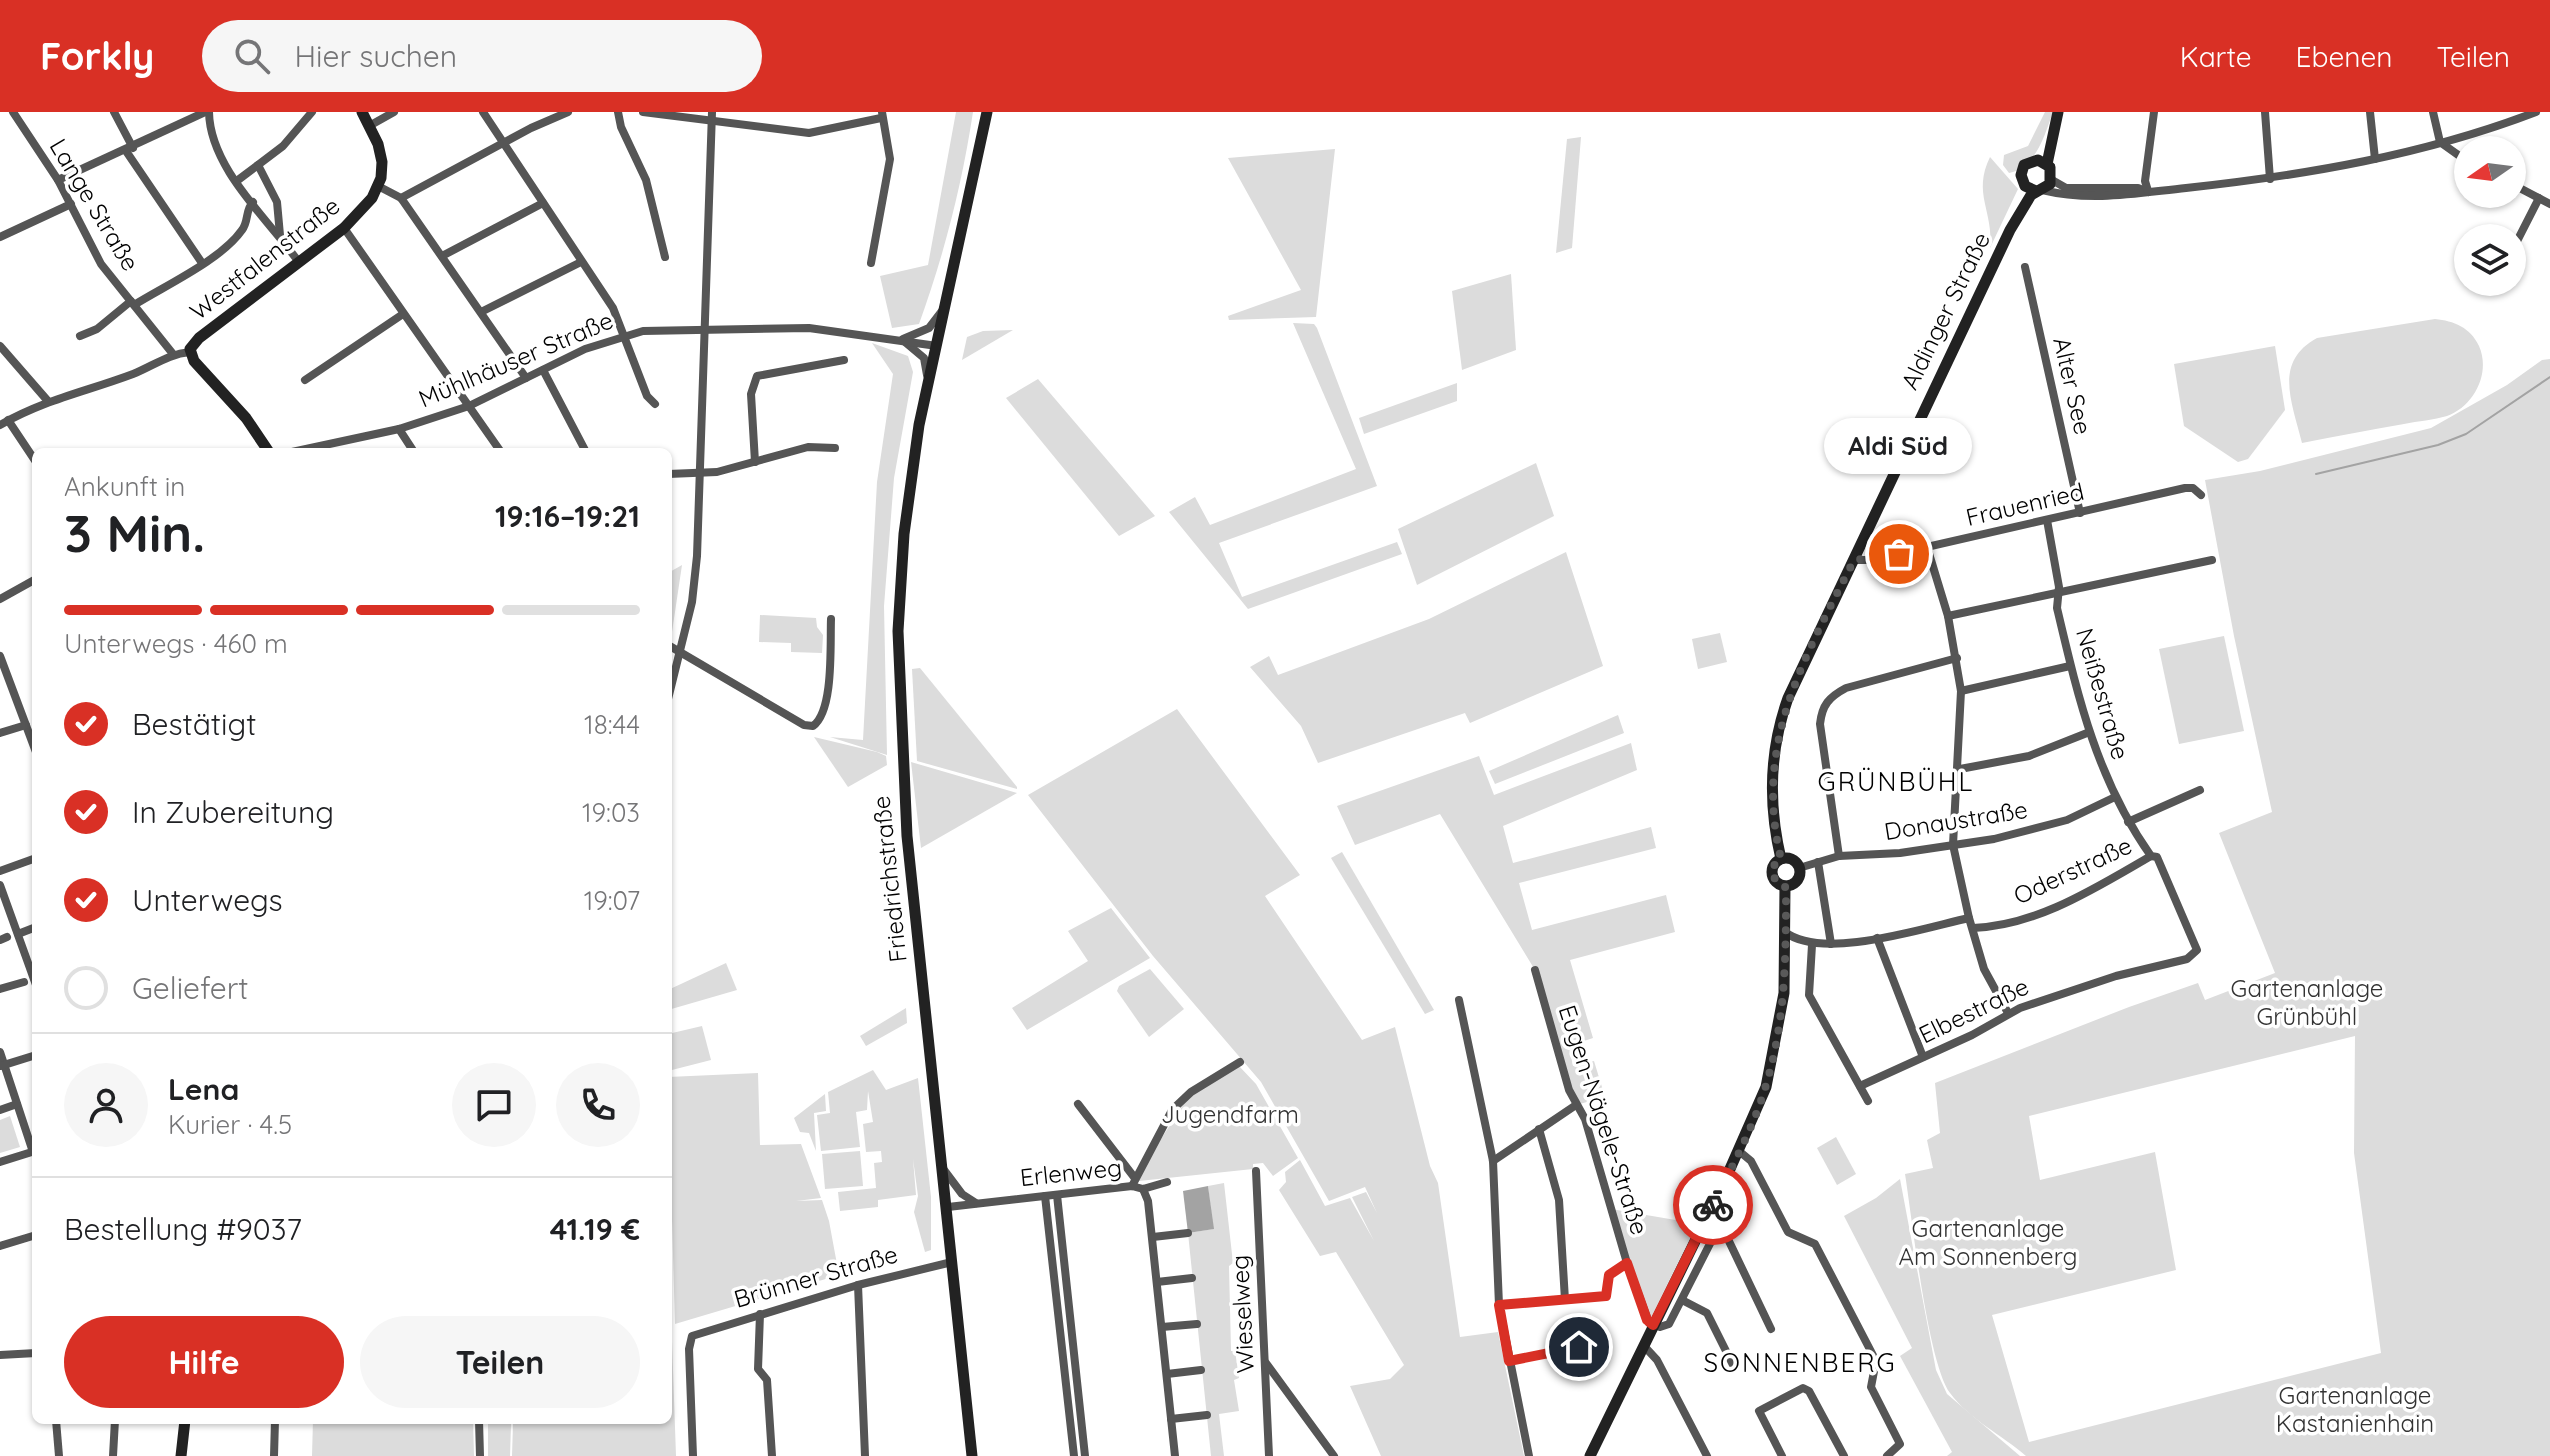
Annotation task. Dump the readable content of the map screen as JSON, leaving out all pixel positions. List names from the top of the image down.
{
  "streets": {
    "main road": ["Westfalenstraße", "Aldinger Straße", "Friedrichstraße"],
    "street": [
      "Lange Straße",
      "Mühlhäuser Straße",
      "Alter See",
      "Frauenried",
      "Neißestraße",
      "Donaustraße",
      "Oderstraße",
      "Elbestraße",
      "Eugen-Nägele-Straße",
      "Erlenweg",
      "Brünner Straße",
      "Wieselweg"
    ]
  },
  "crossings": [
    ["Aldinger Straße", "Frauenried"],
    ["Aldinger Straße", "Donaustraße"],
    ["Mühlhäuser Straße", "Friedrichstraße"],
    ["Alter See", "Frauenried"],
    ["Frauenried", "Neißestraße"],
    ["Neißestraße", "Donaustraße"],
    ["Neißestraße", "Oderstraße"],
    ["Neißestraße", "Elbestraße"],
    ["Friedrichstraße", "Erlenweg"],
    ["Friedrichstraße", "Brünner Straße"]
  ],
  "districts": ["GRÜNBÜHL", "SONNENBERG"],
  "parks": [
    "Gartenanlage Grünbühl",
    "Jugendfarm",
    "Gartenanlage Am Sonnenberg",
    "Gartenanlage Kastanienhain"
  ],
  "places": ["Aldi Süd"],
  "north": "left",
  "page": {
    "header": "Forkly",
    "search": "Hier suchen",
    "nav": ["Karte", "Ebenen", "Teilen"],
    "bubble": "Aldi Süd",
    "heading": ["3 Min.", "Ankunft in", "19:16–19:21"],
    "panel": [
      "Lena",
      "Kurier · 4.5",
      "Bestellung #9037",
      "41.19 €"
    ],
    "bar": "Unterwegs · 460 m",
    "list": [
      ["Bestätigt", "18:44"],
      ["In Zubereitung", "19:03"],
      ["Unterwegs", "19:07"],
      "Geliefert"
    ],
    "buttons": ["Hilfe", "Teilen"]
  }
}
